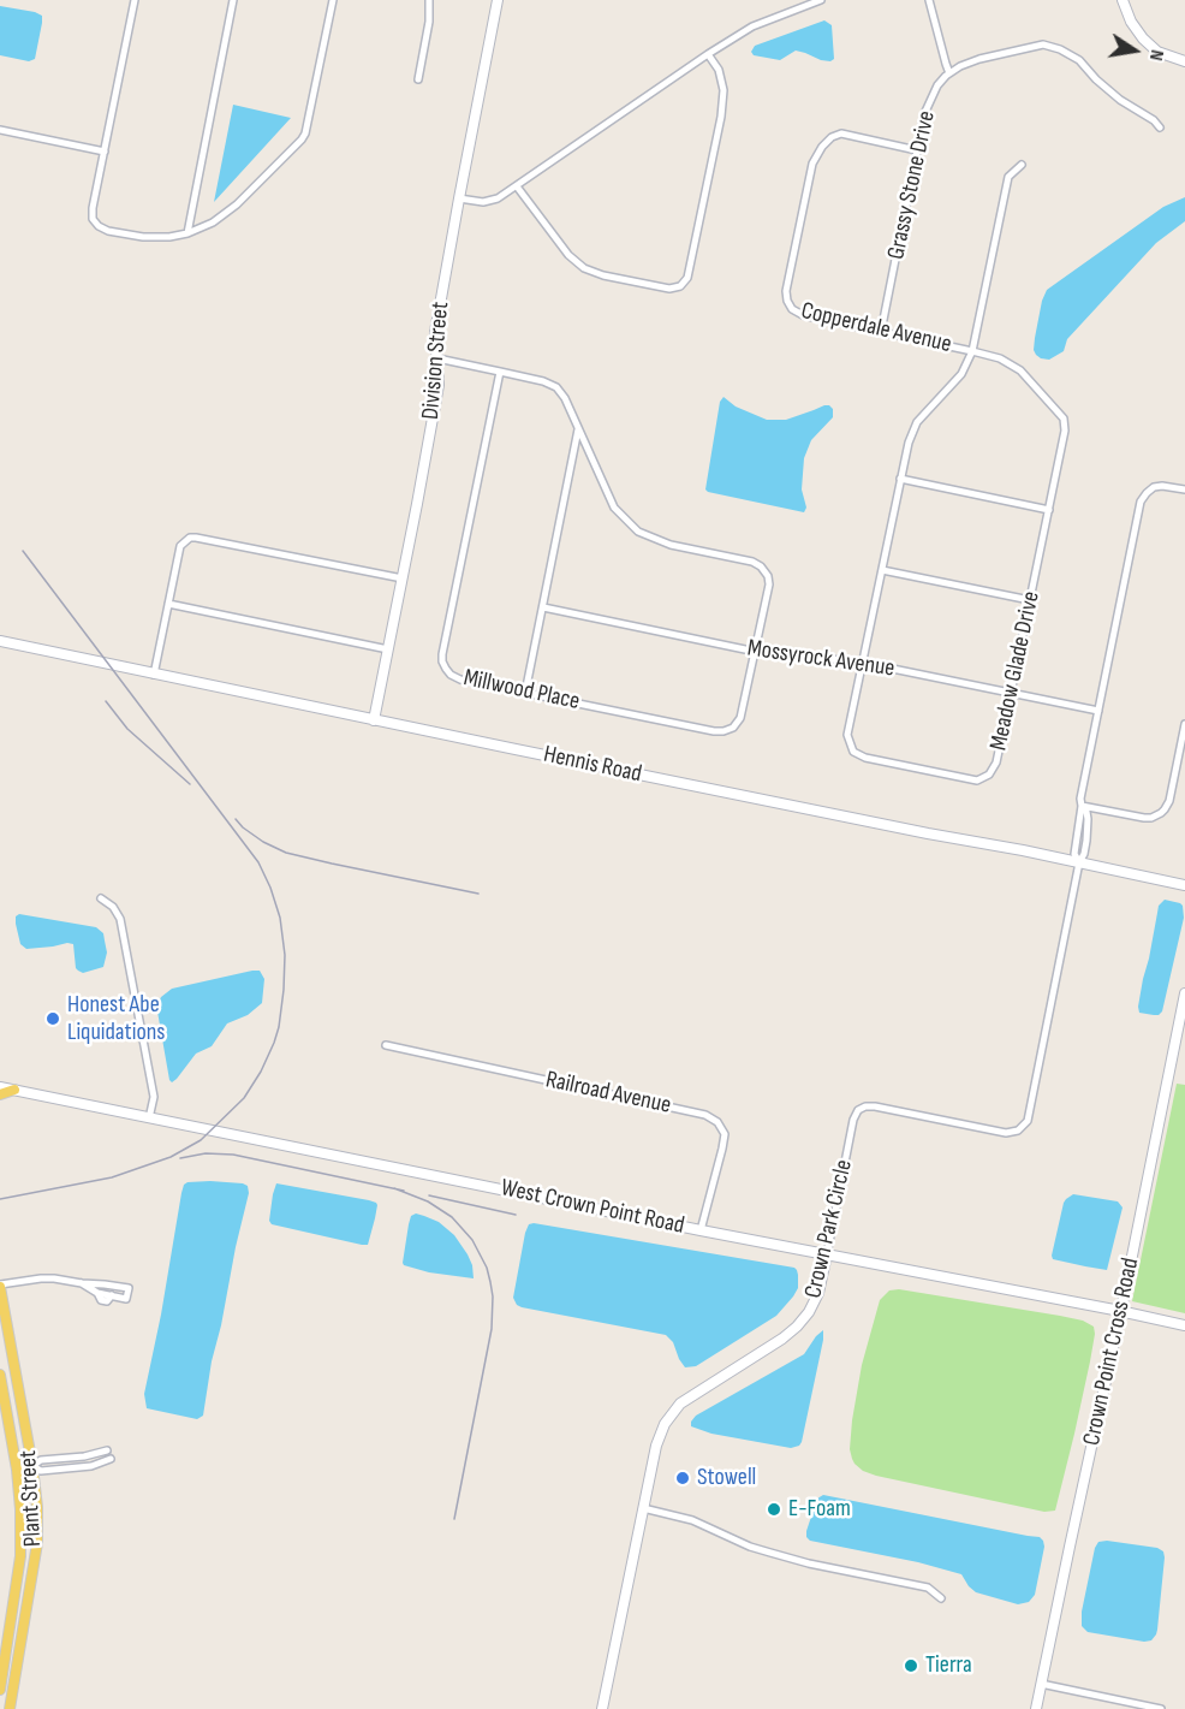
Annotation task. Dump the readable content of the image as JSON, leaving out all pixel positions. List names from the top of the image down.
{
  "streets": {
    "main road": ["Plant Street"],
    "street": [
      "Grassy Stone Drive",
      "Copperdale Avenue",
      "Division Street",
      "Mossyrock Avenue",
      "Meadow Glade Drive",
      "Millwood Place",
      "Hennis Road",
      "Railroad Avenue",
      "West Crown Point Road",
      "Crown Park Circle",
      "Crown Point Cross Road"
    ]
  },
  "crossings": [
    ["Grassy Stone Drive", "Copperdale Avenue"],
    ["Copperdale Avenue", "Meadow Glade Drive"],
    ["Division Street", "Millwood Place"],
    ["Division Street", "Hennis Road"],
    ["Mossyrock Avenue", "Meadow Glade Drive"],
    ["Mossyrock Avenue", "Millwood Place"],
    ["Hennis Road", "Crown Park Circle"],
    ["Railroad Avenue", "West Crown Point Road"],
    ["West Crown Point Road", "Crown Park Circle"],
    ["West Crown Point Road", "Crown Point Cross Road"]
  ],
  "places": [
    "Honest Abe Liquidations",
    "Stowell",
    "E-Foam",
    "Tierra"
  ],
  "north": "right"
}
